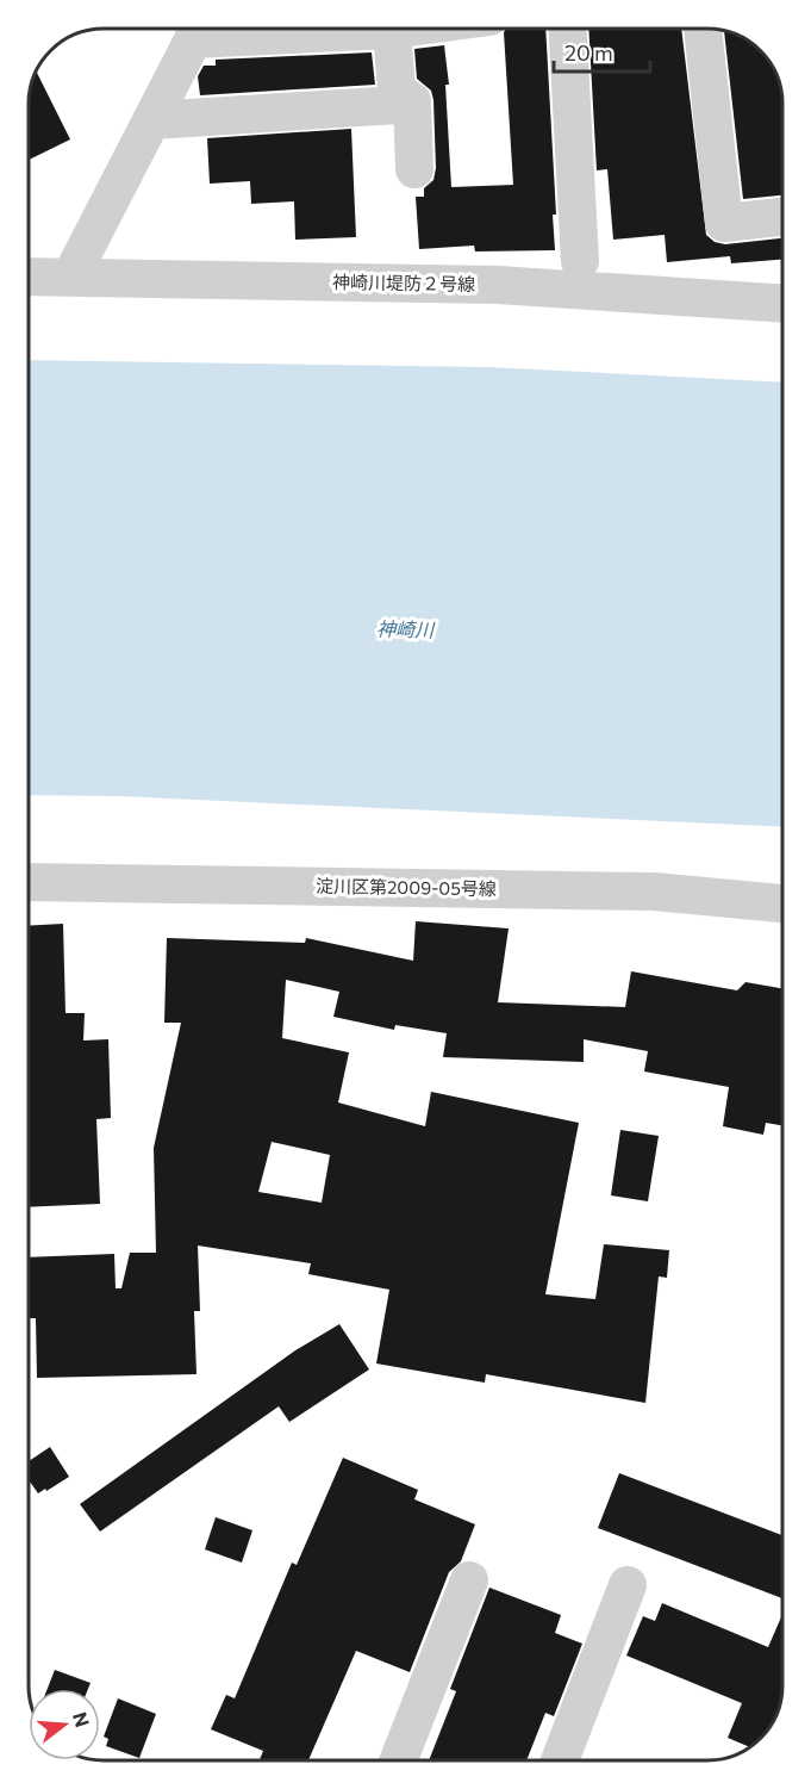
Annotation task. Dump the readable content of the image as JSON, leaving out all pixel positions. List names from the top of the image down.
{
  "streets": {
    "street": ["神崎川堤防２号線", "淀川区第2009-05号線"]
  },
  "water": ["神崎川"],
  "scale_bar": "20 m",
  "north": "right"
}
